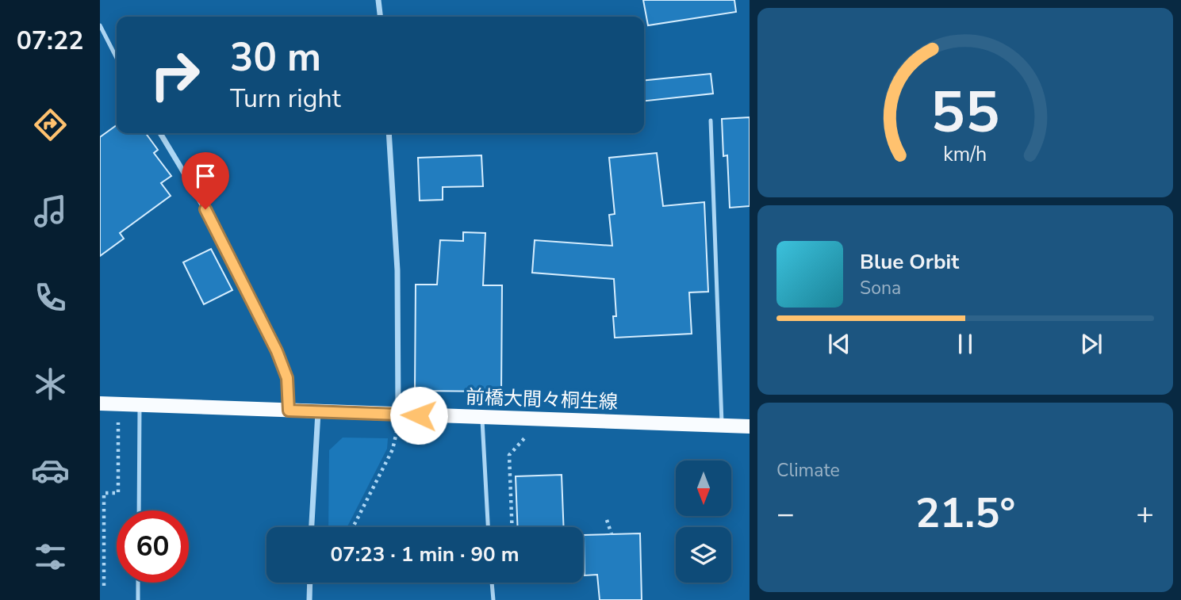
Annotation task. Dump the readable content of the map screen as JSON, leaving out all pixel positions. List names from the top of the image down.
{
  "streets": {
    "main road": ["前橋大間々桐生線"]
  },
  "north": "bottom",
  "page": {
    "tabs": "07:22",
    "turn": ["30 m", "Turn right"],
    "song": ["Blue Orbit", "Sona"],
    "tile": "Climate",
    "heat": ["−", "21.5°", "+"],
    "limit": "60",
    "trip": "07:23 · 1 min · 90 m",
    "gauge": ["55", "km/h"]
  }
}
